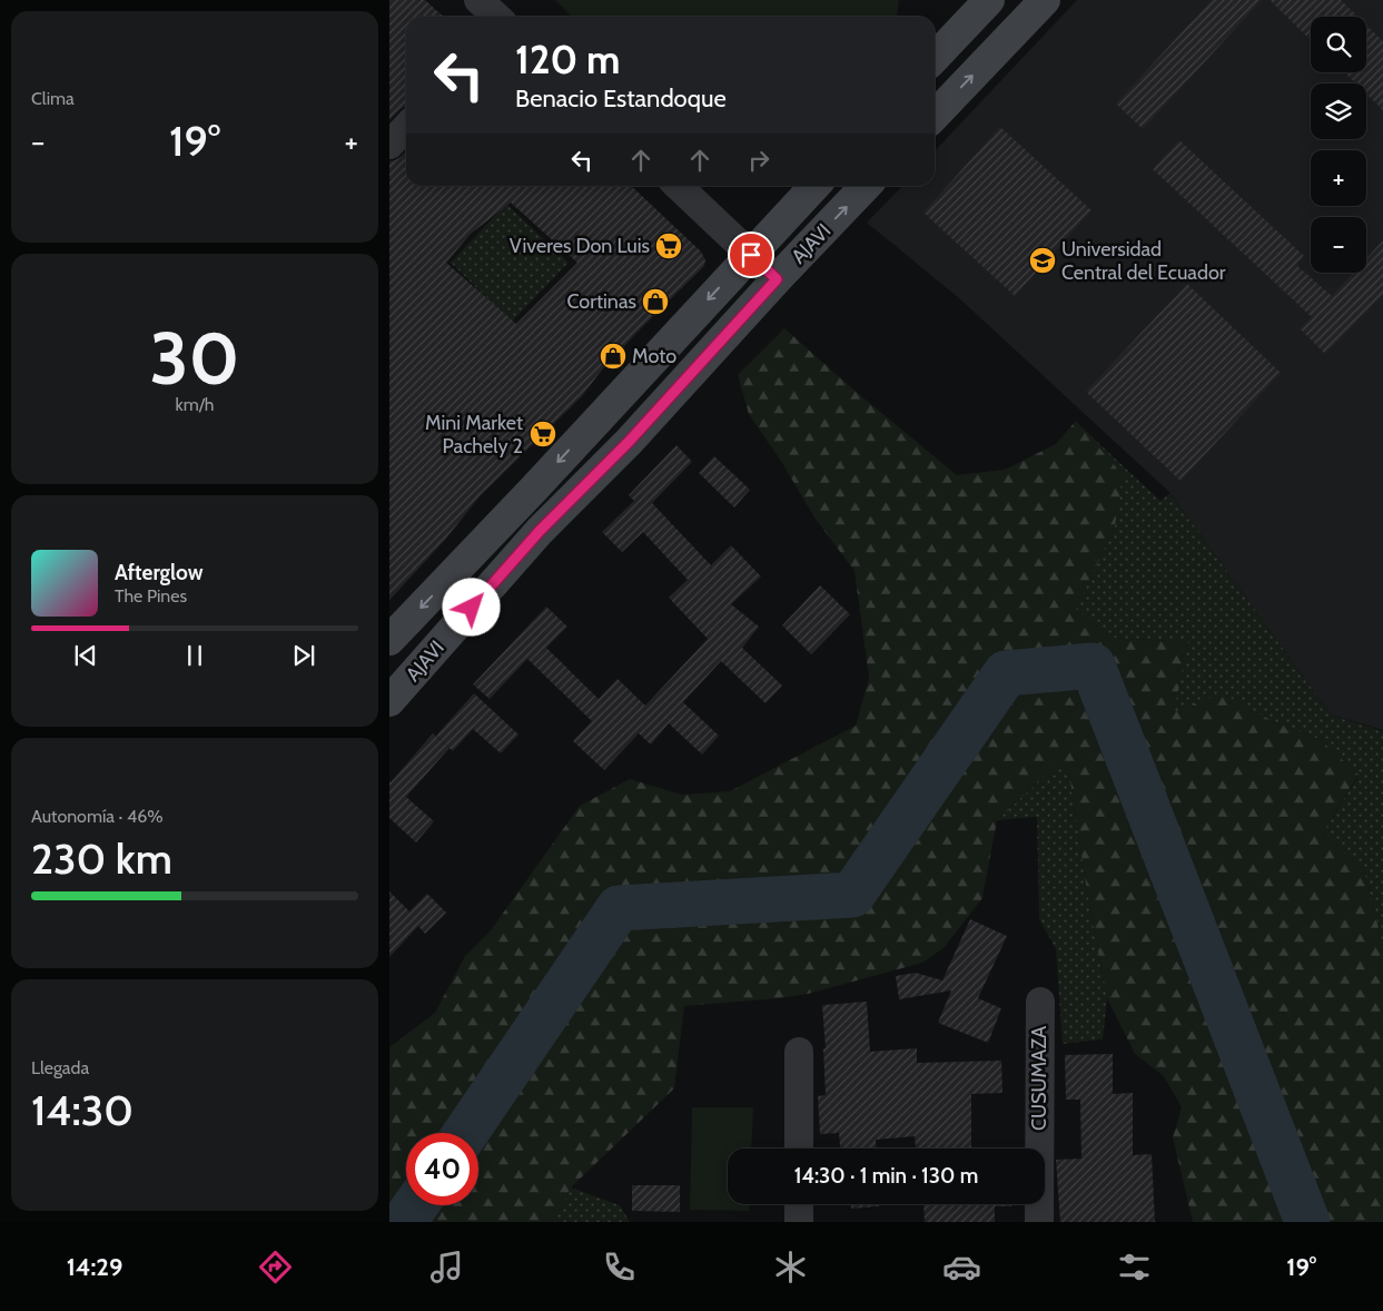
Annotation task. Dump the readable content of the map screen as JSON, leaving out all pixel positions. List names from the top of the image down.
{
  "streets": {
    "street": ["AJAVI", "CUSUMAZA"]
  },
  "places": {
    "supermarket": ["Viveres Don Luis", "Mini Market Pachely 2"],
    "school or university": ["Universidad Central del Ecuador"],
    "shop": ["Cortinas", "Moto"]
  },
  "page": {
    "tile": [
      "Clima",
      ["30", "km/h"],
      ["Autonomía · 46%", "230 km"],
      ["Llegada", "14:30"]
    ],
    "map_buttons": ["+", "−"],
    "turn": ["120 m", "Benacio Estandoque"],
    "heat": ["−", "19°", "+"],
    "song": ["Afterglow", "The Pines"],
    "limit": "40",
    "trip": "14:30 · 1 min · 130 m",
    "tabs": ["14:29", "19°"]
  }
}
